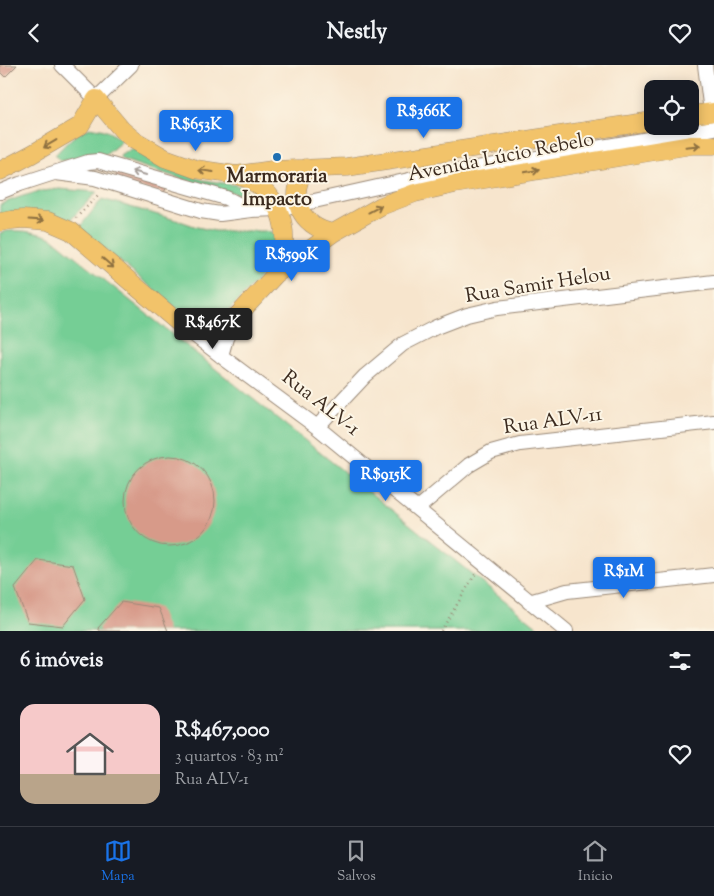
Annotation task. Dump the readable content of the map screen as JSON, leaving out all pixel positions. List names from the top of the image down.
{
  "streets": {
    "main road": ["Avenida Lúcio Rebelo", "Rua ALV-1"],
    "street": ["Rua Samir Helou", "Rua ALV-11"]
  },
  "crossings": [
    ["Rua Samir Helou", "Rua ALV-1"],
    ["Rua ALV-1", "Rua ALV-11"]
  ],
  "places": ["Marmoraria Impacto"],
  "page": {
    "header": "Nestly",
    "price": [
      "R$366K",
      "R$653K",
      "R$599K",
      "R$467K",
      "R$915K",
      "R$1M"
    ],
    "heading": "6 imóveis",
    "list": [
      {
        "name": "R$467,000",
        "note": "3 quartos · 83 m² · Rua ALV-1"
      }
    ],
    "tabs": ["Mapa", "Salvos", "Início"]
  }
}
